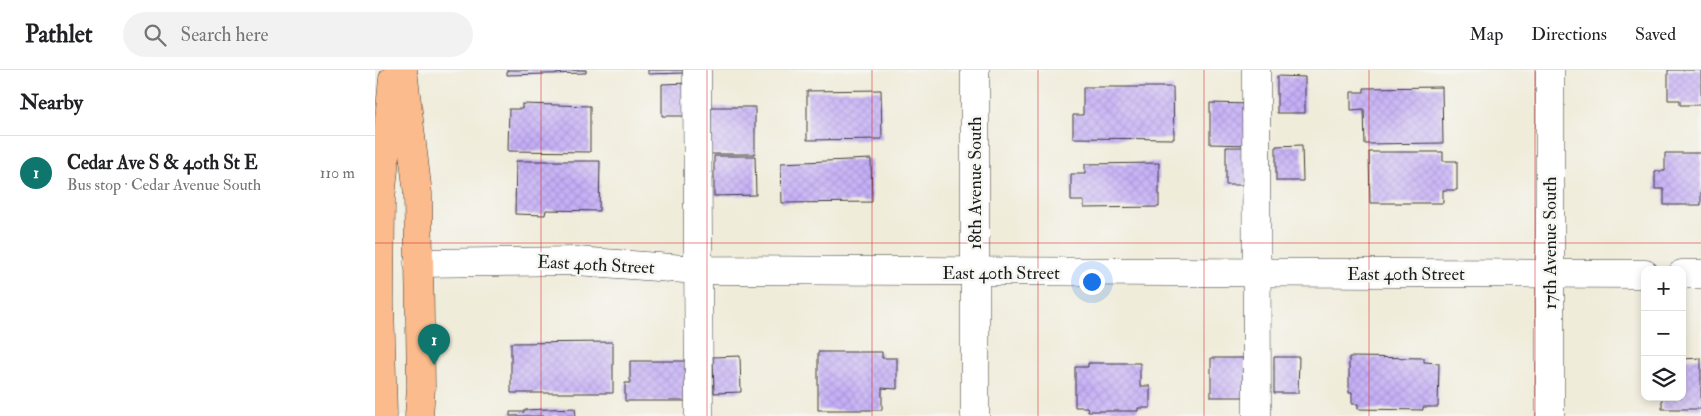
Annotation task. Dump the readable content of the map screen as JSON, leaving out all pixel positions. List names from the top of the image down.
{
  "streets": {
    "street": ["18th Avenue South", "17th Avenue South", "East 40th Street"]
  },
  "crossings": [
    ["18th Avenue South", "East 40th Street"],
    ["17th Avenue South", "East 40th Street"]
  ],
  "page": {
    "header": "Pathlet",
    "search": "Search here",
    "nav": ["Map", "Directions", "Saved"],
    "heading": "Nearby",
    "list": [
      {
        "mark": "1",
        "name": "Cedar Ave S & 40th St E",
        "note": "Bus stop · Cedar Avenue South",
        "value": "110 m"
      }
    ],
    "map_buttons": ["+", "−"],
    "pins": "1"
  }
}
